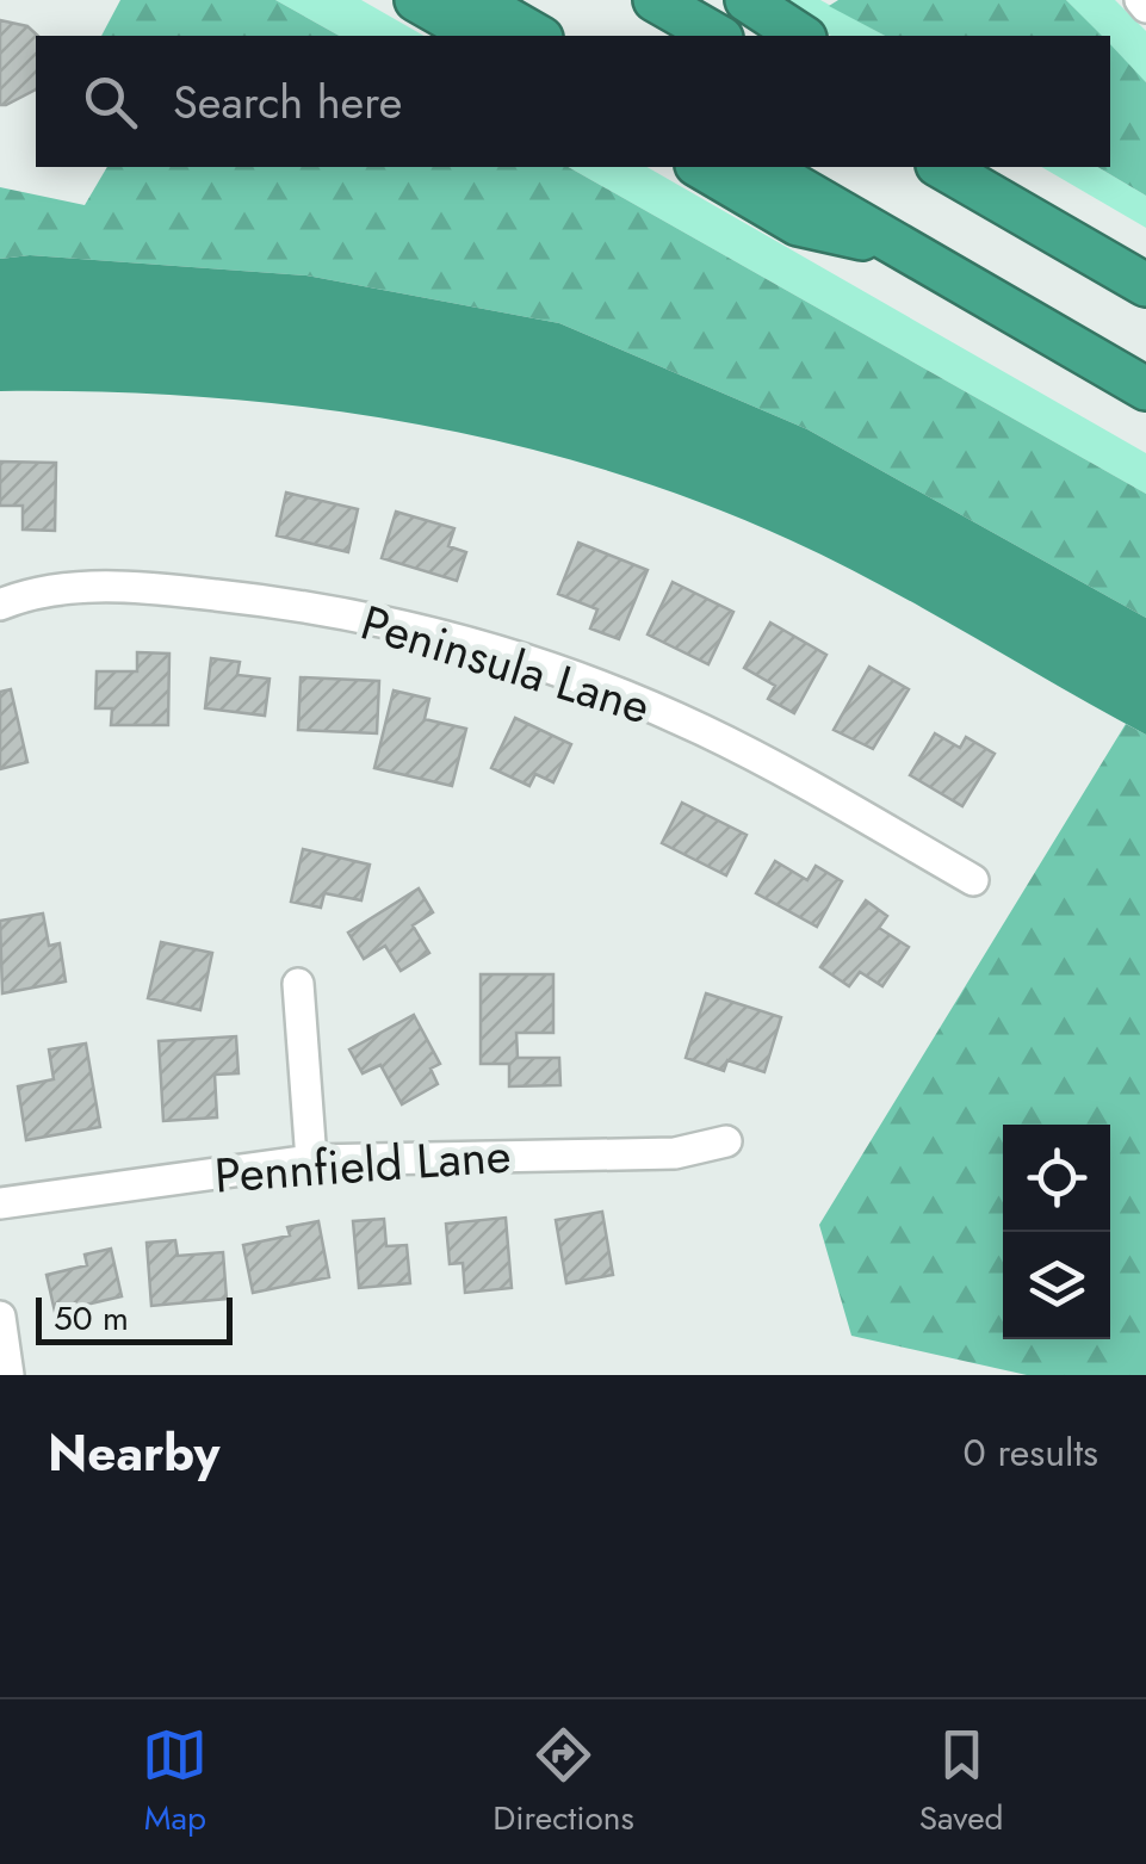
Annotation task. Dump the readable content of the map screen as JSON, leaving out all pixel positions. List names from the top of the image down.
{
  "streets": {
    "street": ["Peninsula Lane", "Pennfield Lane"]
  },
  "scale_bar": "50 m",
  "page": {
    "search": "Search here",
    "scale": "50 m",
    "heading": ["Nearby", "0 results"],
    "nav": ["Map", "Directions", "Saved"]
  }
}
